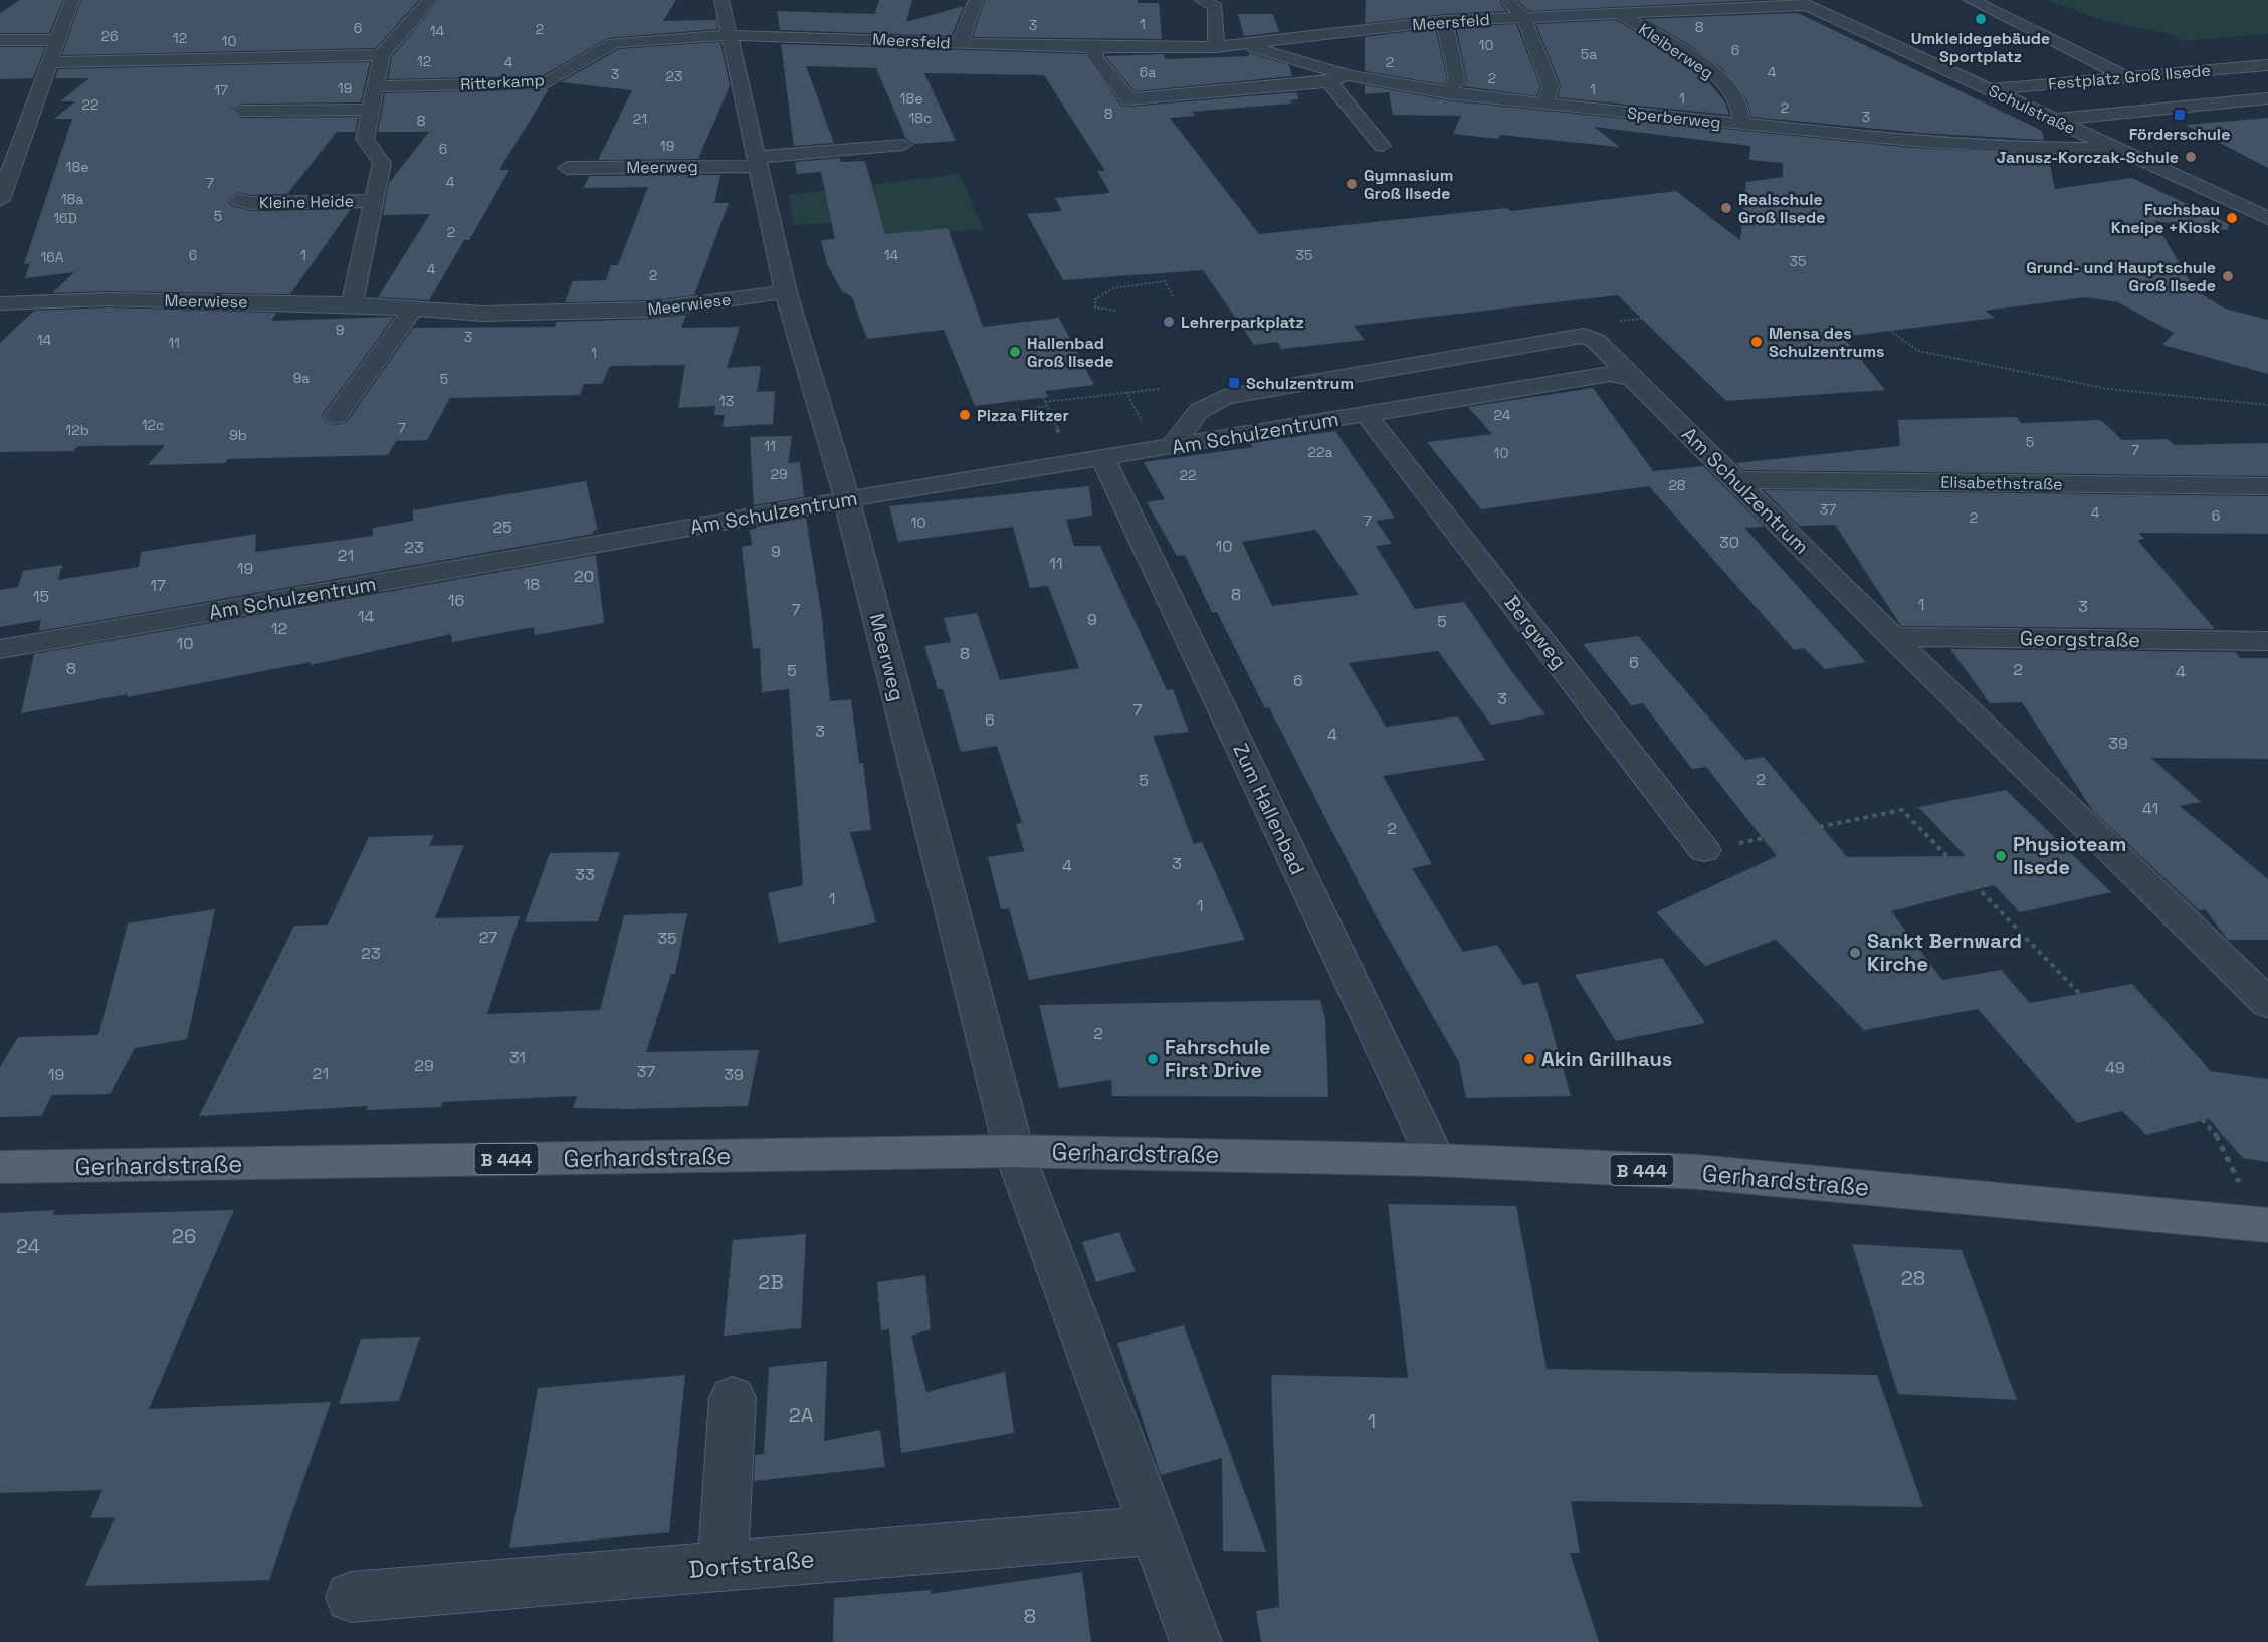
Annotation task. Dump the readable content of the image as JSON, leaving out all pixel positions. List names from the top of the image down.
{
  "streets": {
    "main road": ["Gerhardstraße", "B 444"],
    "street": [
      "Meersfeld",
      "Kleiberweg",
      "Festplatz Groß Ilsede",
      "Ritterkamp",
      "Schulstraße",
      "Sperberweg",
      "Meerweg",
      "Kleine Heide",
      "Meerwiese",
      "Am Schulzentrum",
      "Elisabethstraße",
      "Bergweg",
      "Georgstraße",
      "Zum Hallenbad",
      "Dorfstraße"
    ]
  },
  "crossings": [
    ["Meersfeld", "Kleiberweg"],
    ["Meersfeld", "Ritterkamp"],
    ["Meersfeld", "Schulstraße"],
    ["Meersfeld", "Sperberweg"],
    ["Meersfeld", "Meerweg"],
    ["Kleiberweg", "Sperberweg"],
    ["Festplatz Groß Ilsede", "Schulstraße"],
    ["Ritterkamp", "Meerweg"],
    ["Ritterkamp", "Kleine Heide"],
    ["Schulstraße", "Sperberweg"],
    ["Meerweg", "Meerwiese"],
    ["Meerweg", "Am Schulzentrum"],
    ["Meerweg", "Gerhardstraße"],
    ["Kleine Heide", "Meerwiese"],
    ["Am Schulzentrum", "Elisabethstraße"],
    ["Am Schulzentrum", "Bergweg"],
    ["Am Schulzentrum", "Georgstraße"],
    ["Am Schulzentrum", "Zum Hallenbad"],
    ["Zum Hallenbad", "Gerhardstraße"]
  ],
  "places": {
    "other": [
      "Umkleidegebäude Sportplatz",
      "Janusz-Korczak-Schule",
      "Gymnasium Groß Ilsede",
      "Realschule Groß Ilsede",
      "Fuchsbau Kneipe +Kiosk",
      "Grund- und Hauptschule Groß Ilsede",
      "Lehrerparkplatz",
      "Mensa des Schulzentrums",
      "Hallenbad Groß Ilsede",
      "Pizza Flitzer",
      "Physioteam Ilsede",
      "Sankt Bernward Kirche",
      "Fahrschule First Drive",
      "Akin Grillhaus"
    ],
    "transit": ["Förderschule", "Schulzentrum"]
  },
  "house_numbers": [
    "1",
    "3",
    "8",
    "6",
    "2",
    "14",
    "26",
    "12",
    "10",
    "10",
    "6",
    "5a",
    "12",
    "4",
    "2",
    "6a",
    "4",
    "3",
    "23",
    "2",
    "19",
    "1",
    "17",
    "18e",
    "1",
    "22",
    "2",
    "8",
    "3",
    "18c",
    "21",
    "8",
    "19",
    "6",
    "18e",
    "4",
    "7",
    "18a",
    "5",
    "16D",
    "2",
    "6",
    "1",
    "14",
    "35",
    "16A",
    "35",
    "4",
    "2",
    "9",
    "3",
    "14",
    "11",
    "1",
    "9a",
    "5",
    "13",
    "24",
    "12c",
    "7",
    "12b",
    "9b",
    "5",
    "11",
    "7",
    "22a",
    "10",
    "29",
    "22",
    "28",
    "37",
    "4",
    "6",
    "2",
    "7",
    "10",
    "25",
    "30",
    "10",
    "23",
    "9",
    "21",
    "11",
    "19",
    "20",
    "18",
    "17",
    "8",
    "15",
    "16",
    "1",
    "3",
    "7",
    "14",
    "9",
    "5",
    "12",
    "10",
    "8",
    "6",
    "8",
    "2",
    "5",
    "4",
    "6",
    "3",
    "7",
    "6",
    "3",
    "4",
    "39",
    "2",
    "5",
    "41",
    "2",
    "3",
    "4",
    "33",
    "1",
    "1",
    "27",
    "35",
    "23",
    "2",
    "31",
    "29",
    "49",
    "37",
    "21",
    "19",
    "39",
    "26",
    "24",
    "28",
    "2B",
    "2A",
    "1",
    "8"
  ]
}
